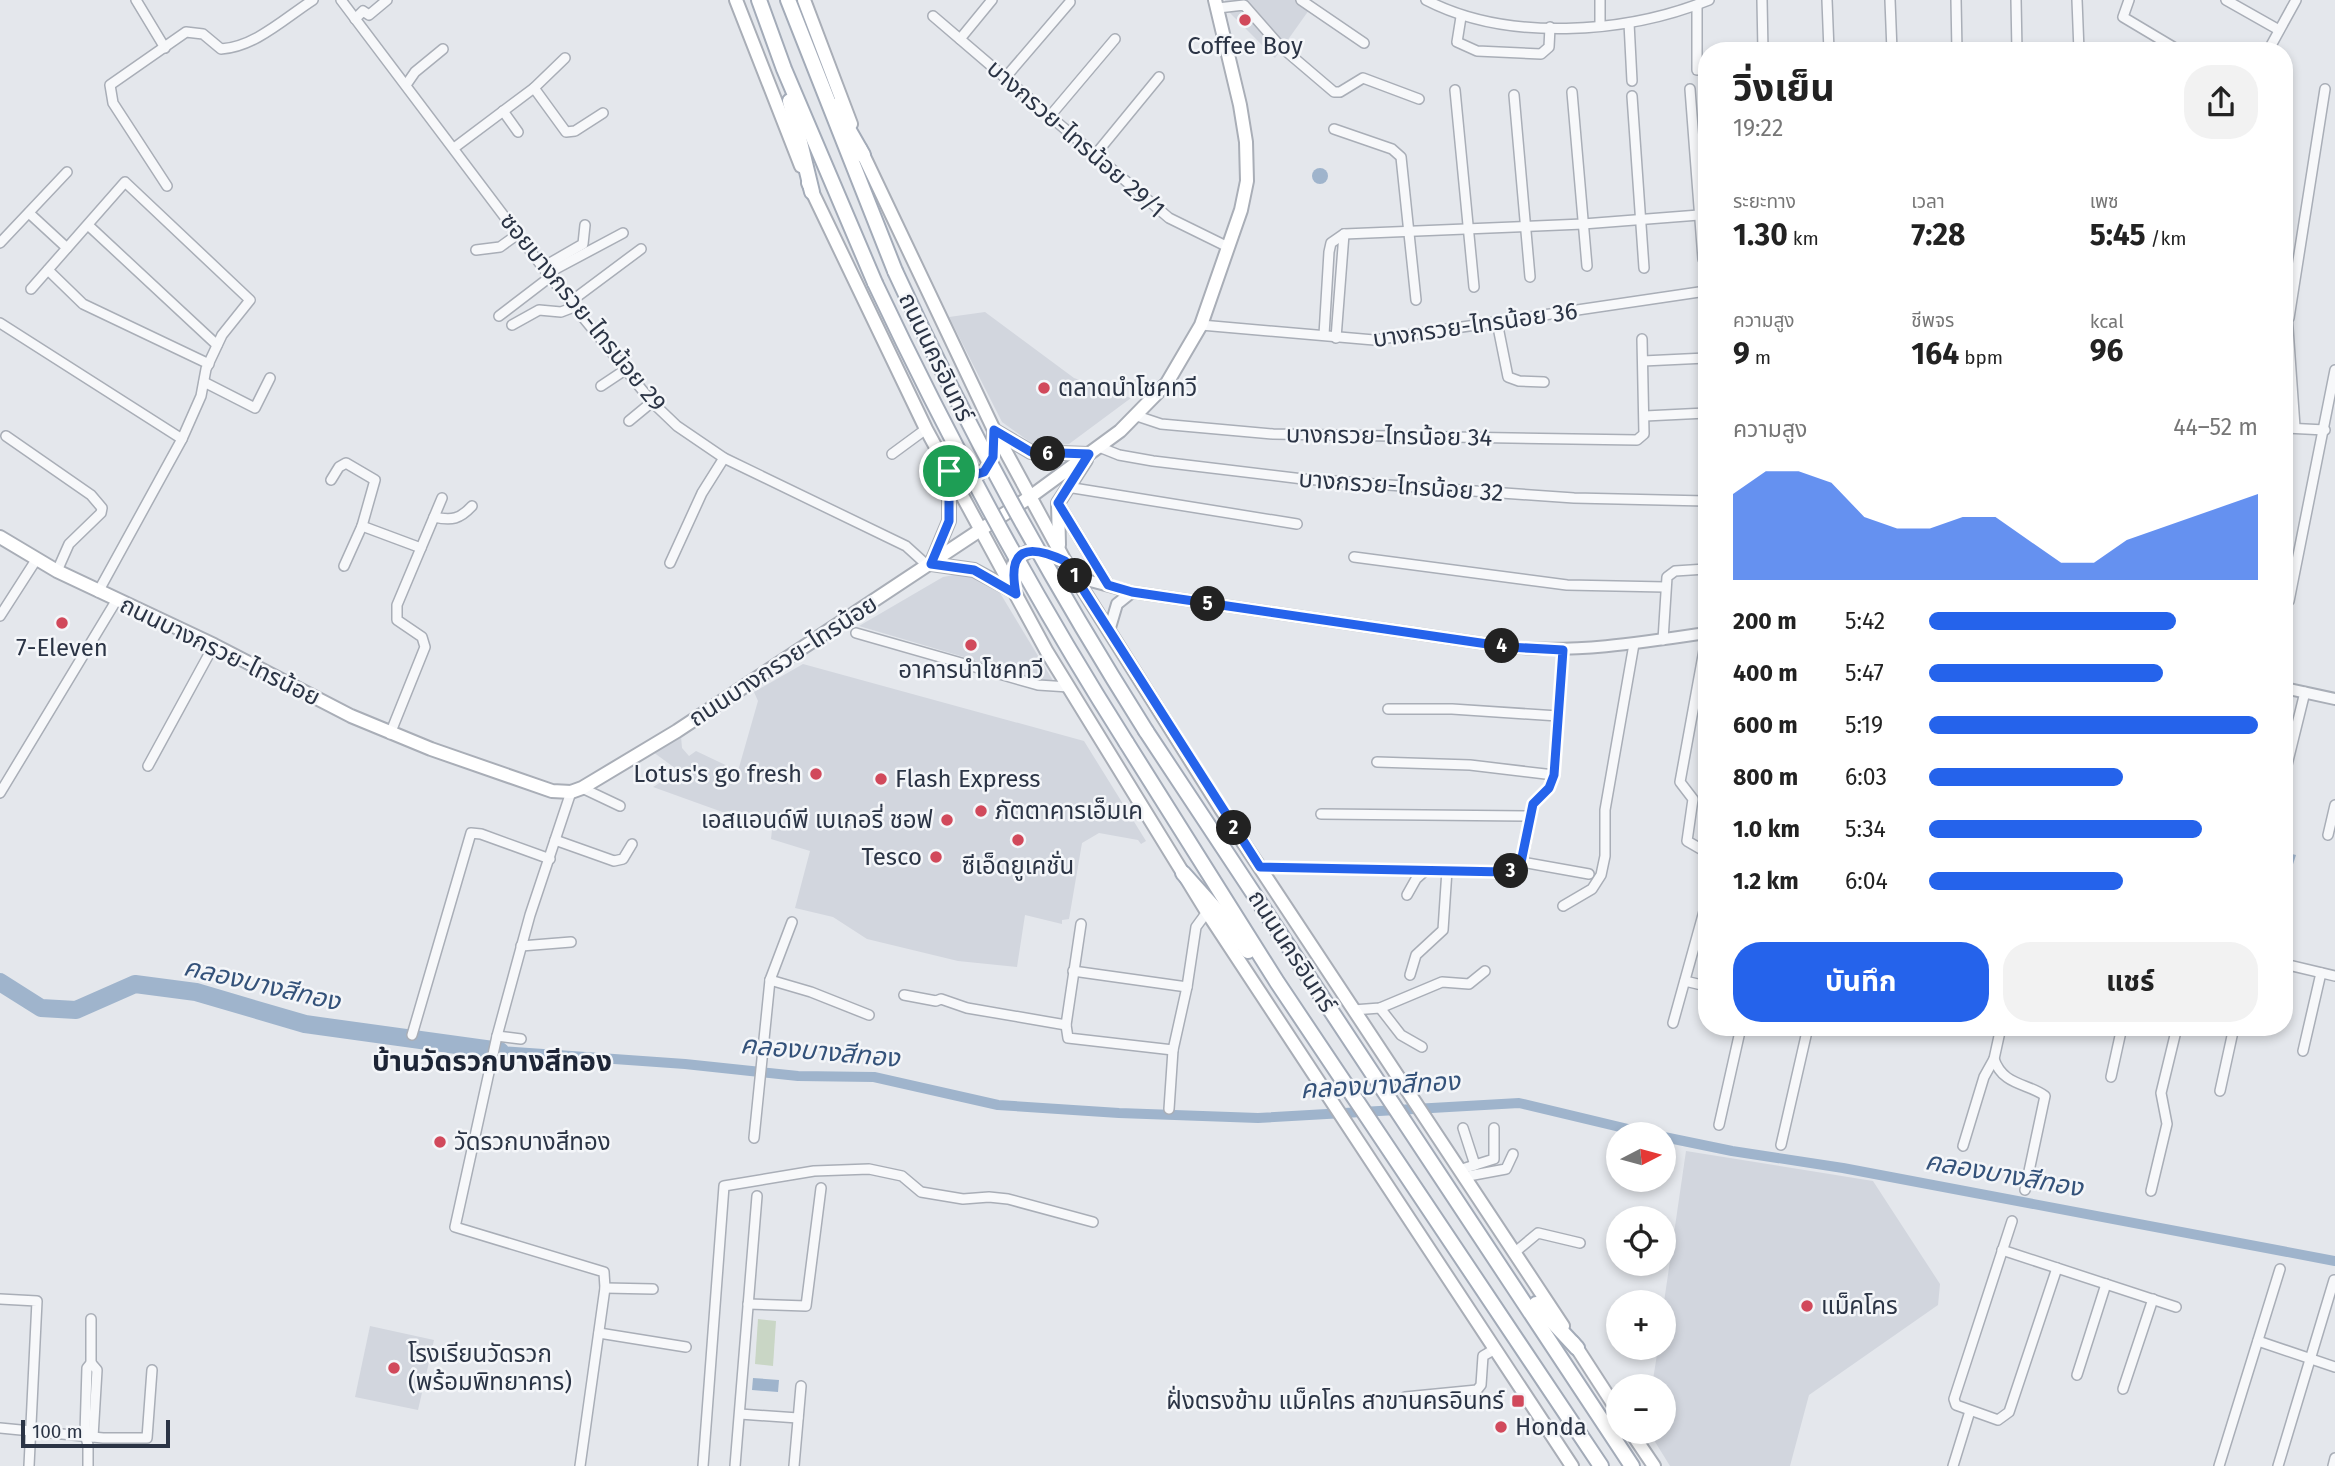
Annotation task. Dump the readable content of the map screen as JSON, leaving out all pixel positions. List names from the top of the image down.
{
  "streets": {
    "main road": ["ถนนนครอินทร์", "ถนนบางกรวย-ไทรน้อย"],
    "street": [
      "บางกรวย-ไทรน้อย 29/1",
      "ซอยบางกรวย-ไทรน้อย 29",
      "บางกรวย-ไทรน้อย 36",
      "บางกรวย-ไทรน้อย 34",
      "บางกรวย-ไทรน้อย 32"
    ]
  },
  "crossings": [
    ["บางกรวย-ไทรน้อย 29/1", "ถนนบางกรวย-ไทรน้อย"],
    ["ซอยบางกรวย-ไทรน้อย 29", "ถนนบางกรวย-ไทรน้อย"],
    ["บางกรวย-ไทรน้อย 36", "ถนนบางกรวย-ไทรน้อย"],
    ["ถนนนครอินทร์", "ถนนบางกรวย-ไทรน้อย"],
    ["บางกรวย-ไทรน้อย 34", "ถนนบางกรวย-ไทรน้อย"],
    ["บางกรวย-ไทรน้อย 32", "ถนนบางกรวย-ไทรน้อย"]
  ],
  "districts": ["บ้านวัดรวกบางสีทอง"],
  "water": ["คลองบางสีทอง"],
  "places": {
    "other": [
      "Coffee Boy",
      "ตลาดนำโชคทวี",
      "7-Eleven",
      "อาคารนำโชคทวี",
      "Lotus's go fresh",
      "Flash Express",
      "ภัตตาคารเอ็มเค",
      "เอสแอนด์พี เบเกอรี่ ชอฟ",
      "ซีเอ็ดยูเคชั่น",
      "Tesco",
      "วัดรวกบางสีทอง",
      "แม็คโคร",
      "โรงเรียนวัดรวก (พร้อมพิทยาคาร)",
      "Honda"
    ],
    "transit": ["ฝั่งตรงข้าม แม็คโคร สาขานครอินทร์"]
  },
  "scale_bar": "100 m",
  "north": "right",
  "page": {
    "heading": ["วิ่งเย็น", "19:22"],
    "stats": [
      ["ระยะทาง", "1.30 km"],
      ["เวลา", "7:28"],
      ["เพซ", "5:45 /km"],
      ["ความสูง", "9 m"],
      ["ชีพจร", "164 bpm"],
      ["kcal", "96"]
    ],
    "chart": ["ความสูง", "44–52 m"],
    "pins": [
      "6",
      "1",
      "5",
      "4",
      "2",
      "3"
    ],
    "list": [
      {
        "name": "200 m",
        "note": "5:42"
      },
      {
        "name": "400 m",
        "note": "5:47"
      },
      {
        "name": "600 m",
        "note": "5:19"
      },
      {
        "name": "800 m",
        "note": "6:03"
      },
      {
        "name": "1.0 km",
        "note": "5:34"
      },
      {
        "name": "1.2 km",
        "note": "6:04"
      }
    ],
    "buttons": ["บันทึก", "แชร์"],
    "map_buttons": ["+", "−"],
    "scale": "100 m"
  }
}
